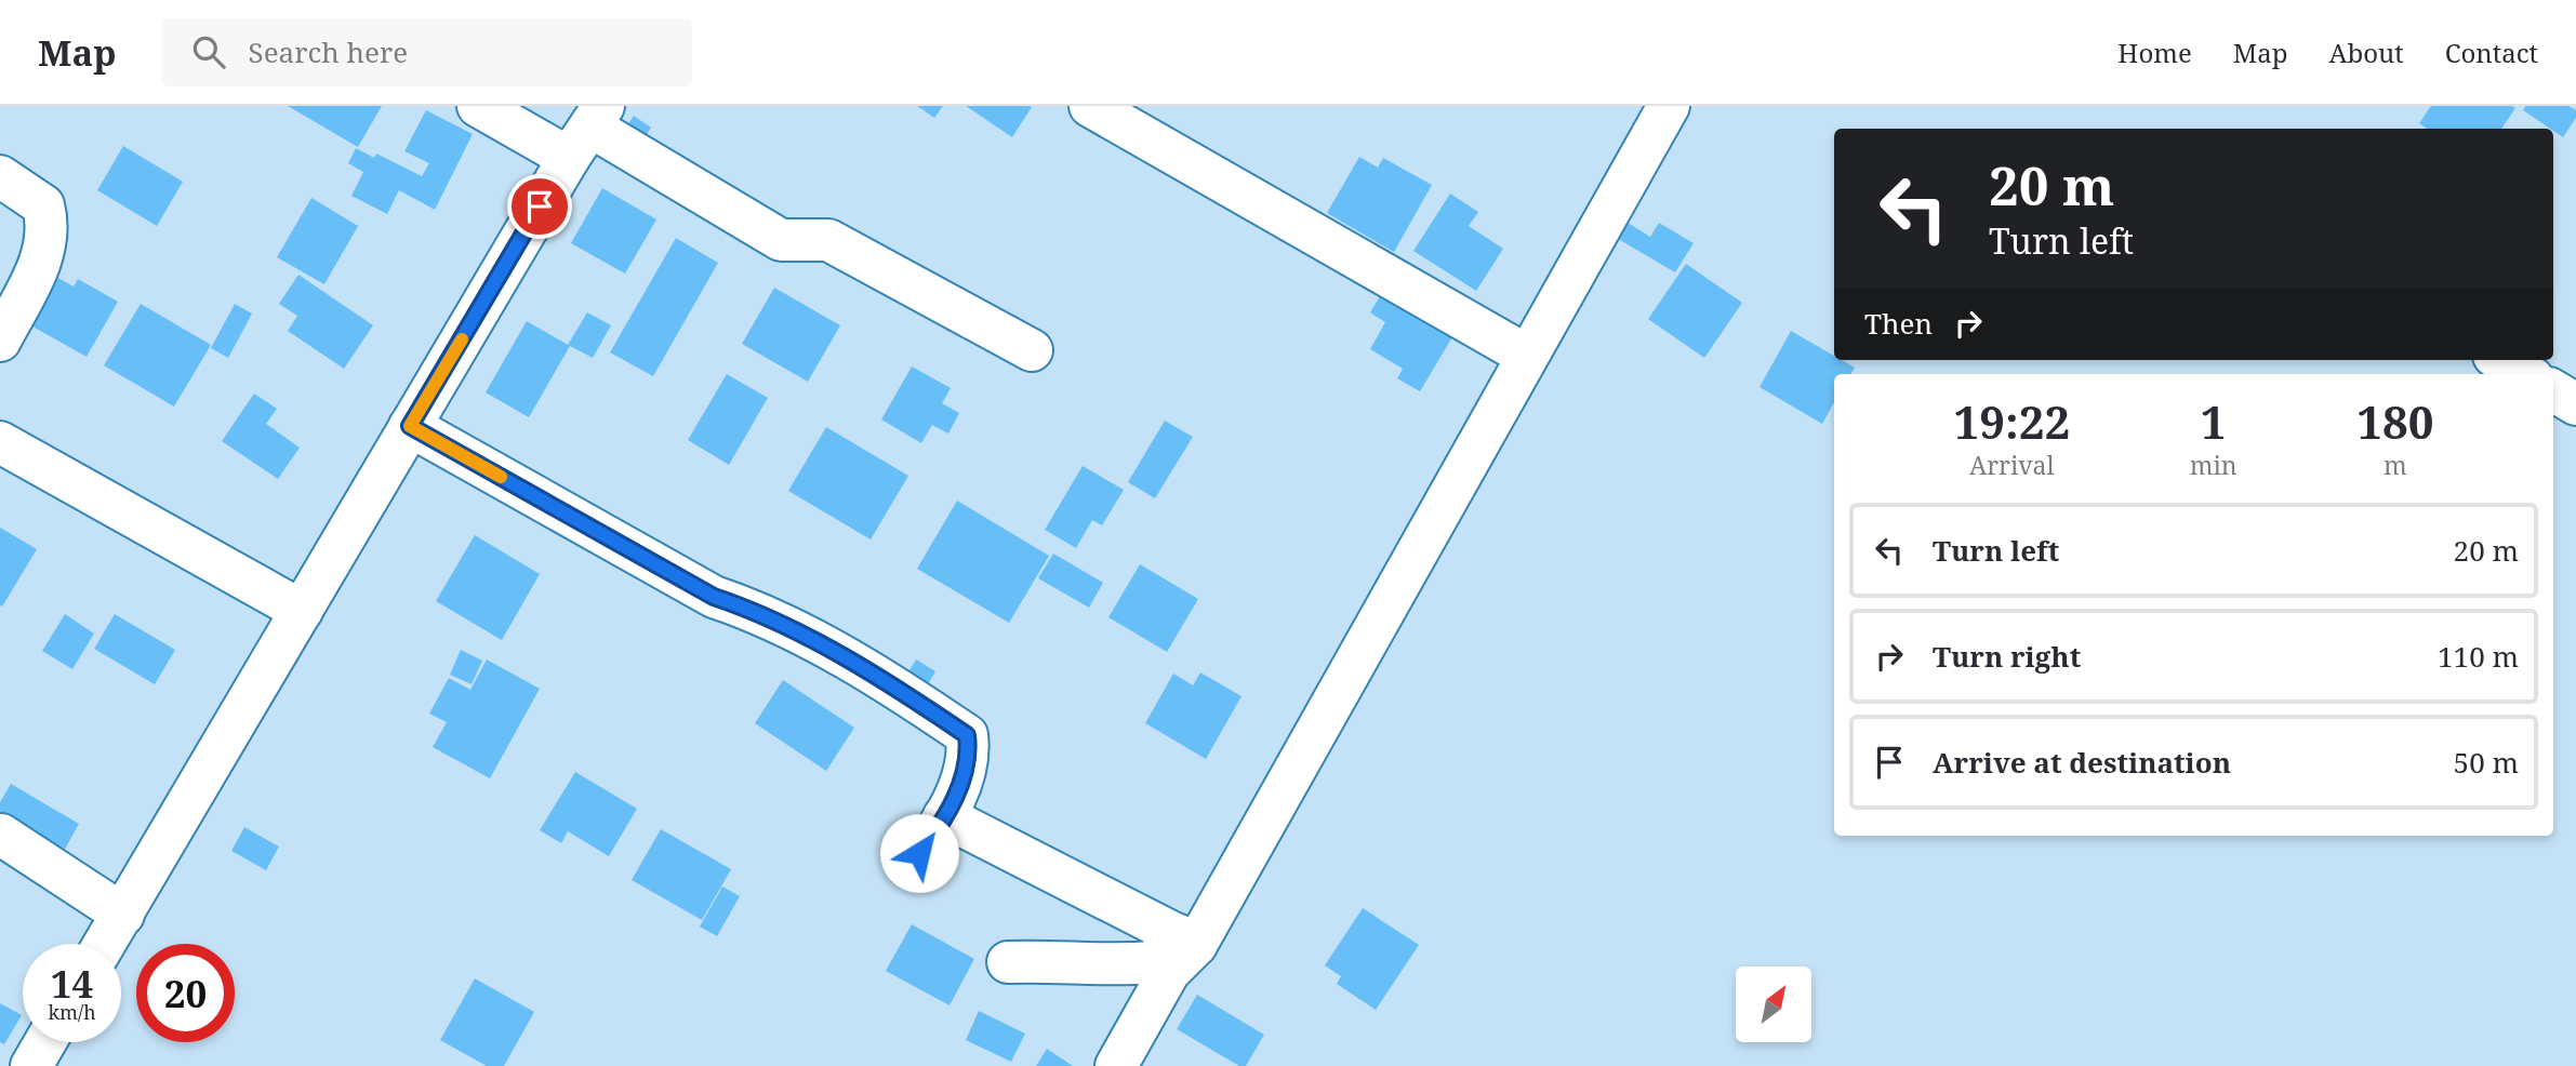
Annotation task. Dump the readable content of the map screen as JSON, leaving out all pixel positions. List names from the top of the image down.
{
  "north": "top right",
  "page": {
    "header": "Map",
    "search": "Search here",
    "nav": [
      "Home",
      "Map",
      "About",
      "Contact"
    ],
    "turn": ["20 m", "Turn left"],
    "then": "Then",
    "eta": [
      "19:22",
      "Arrival",
      "1",
      "min",
      "180",
      "m"
    ],
    "list": [
      {
        "name": "Turn left",
        "value": "20 m"
      },
      {
        "name": "Turn right",
        "value": "110 m"
      },
      {
        "name": "Arrive at destination",
        "value": "50 m"
      }
    ],
    "speed": "14 km/h",
    "limit": "20"
  }
}
